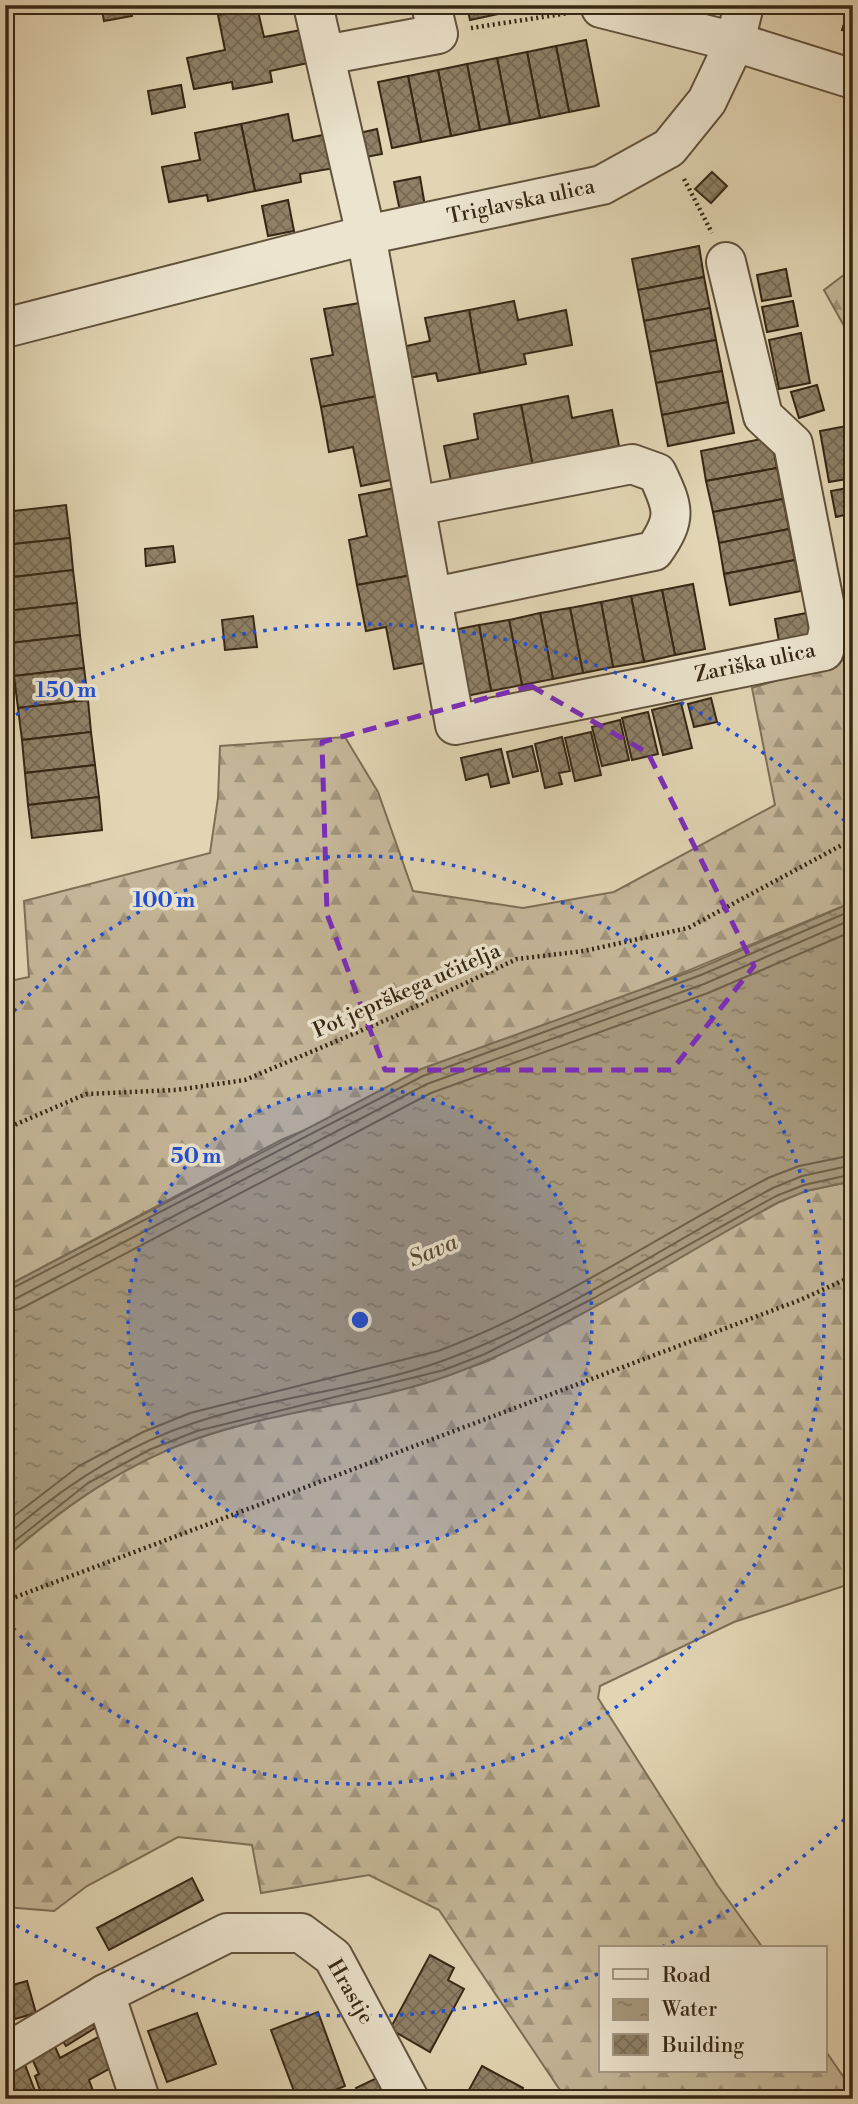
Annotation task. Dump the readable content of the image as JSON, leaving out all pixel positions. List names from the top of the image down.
{
  "streets": {
    "street": ["Triglavska ulica", "Zariška ulica", "Hrastje"],
    "path": ["Pot jeprškega učitelja"]
  },
  "crossings": [
    ["Triglavska ulica", "Zariška ulica"]
  ],
  "water": ["Sava"],
  "legend": ["Road", "Water", "Building"],
  "rings": ["150 m", "100 m", "50 m"]
}
